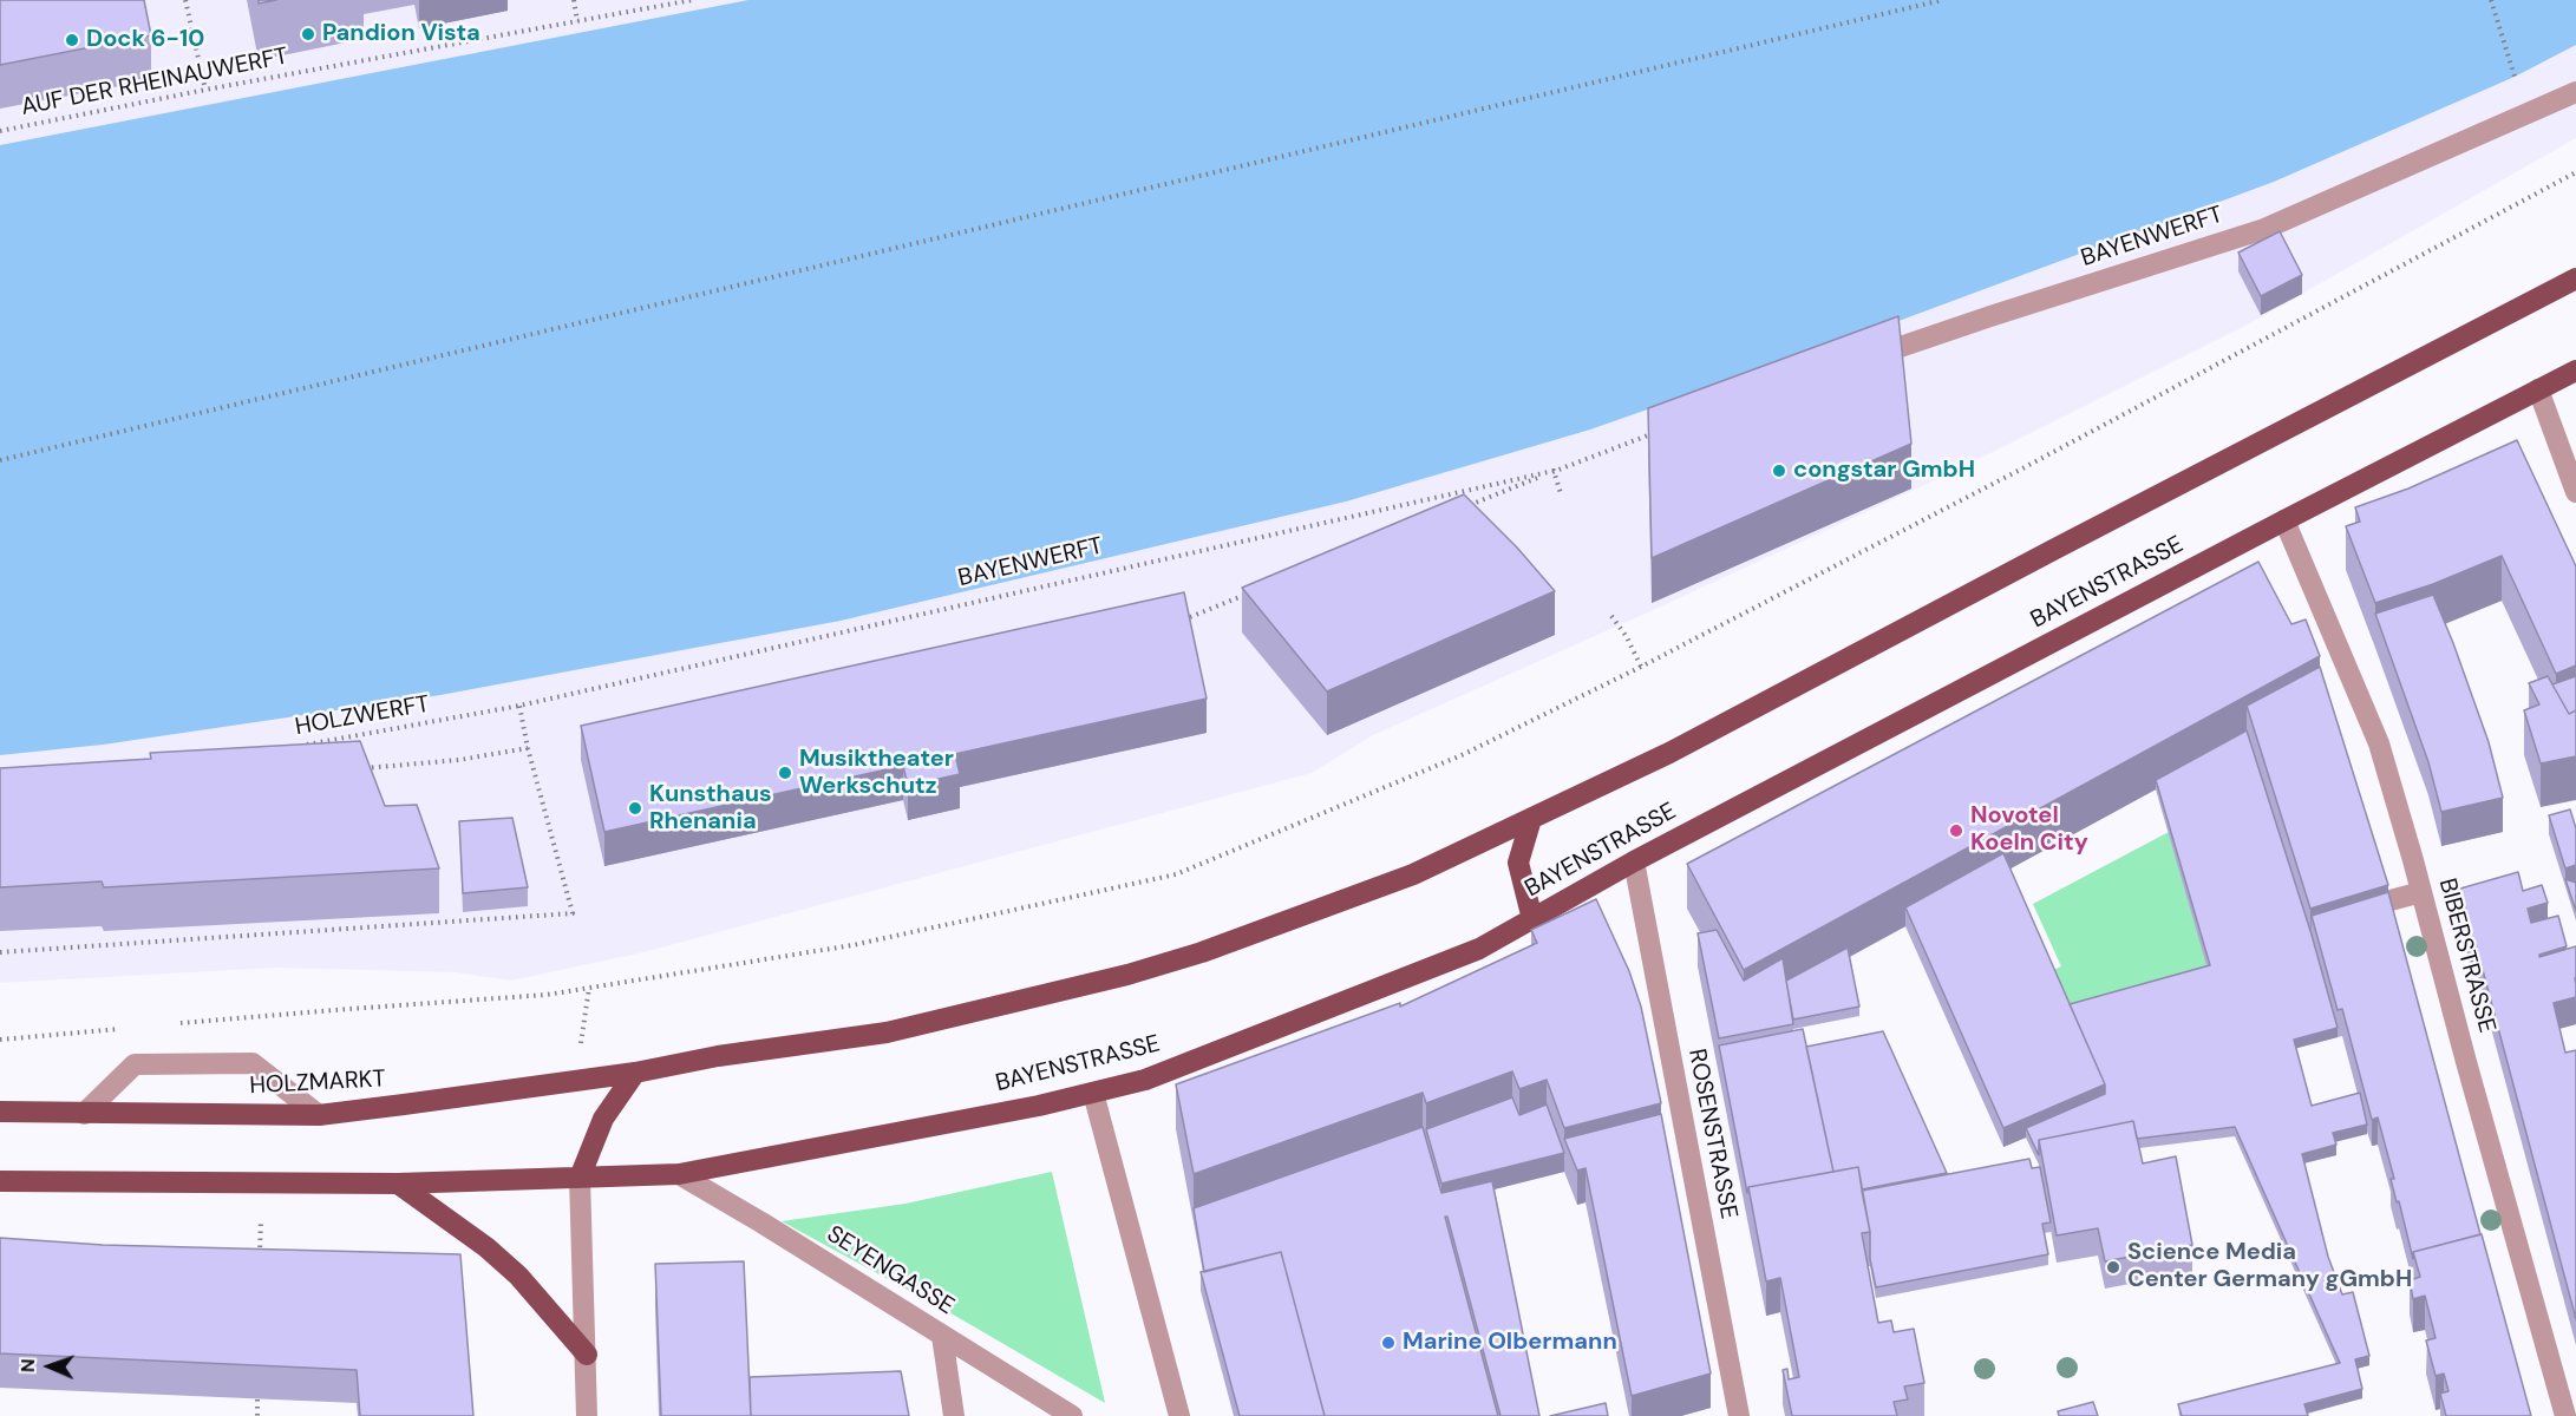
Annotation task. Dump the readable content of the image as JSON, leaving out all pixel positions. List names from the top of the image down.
{
  "streets": {
    "main road": ["BAYENSTRASSE", "HOLZMARKT"],
    "street": [
      "BAYENWERFT",
      "BIBERSTRASSE",
      "ROSENSTRASSE",
      "SEYENGASSE"
    ],
    "path": ["AUF DER RHEINAUWERFT", "HOLZWERFT"]
  },
  "crossings": [
    ["BAYENWERFT", "HOLZWERFT"],
    ["BAYENSTRASSE", "BIBERSTRASSE"],
    ["BAYENSTRASSE", "ROSENSTRASSE"],
    ["BAYENSTRASSE", "SEYENGASSE"]
  ],
  "places": [
    "Pandion Vista",
    "Dock 6-10",
    "congstar GmbH",
    "Musiktheater Werkschutz",
    "Kunsthaus Rhenania",
    "Novotel Koeln City",
    "Science Media Center Germany gGmbH",
    "Marine Olbermann"
  ],
  "north": "left"
}
